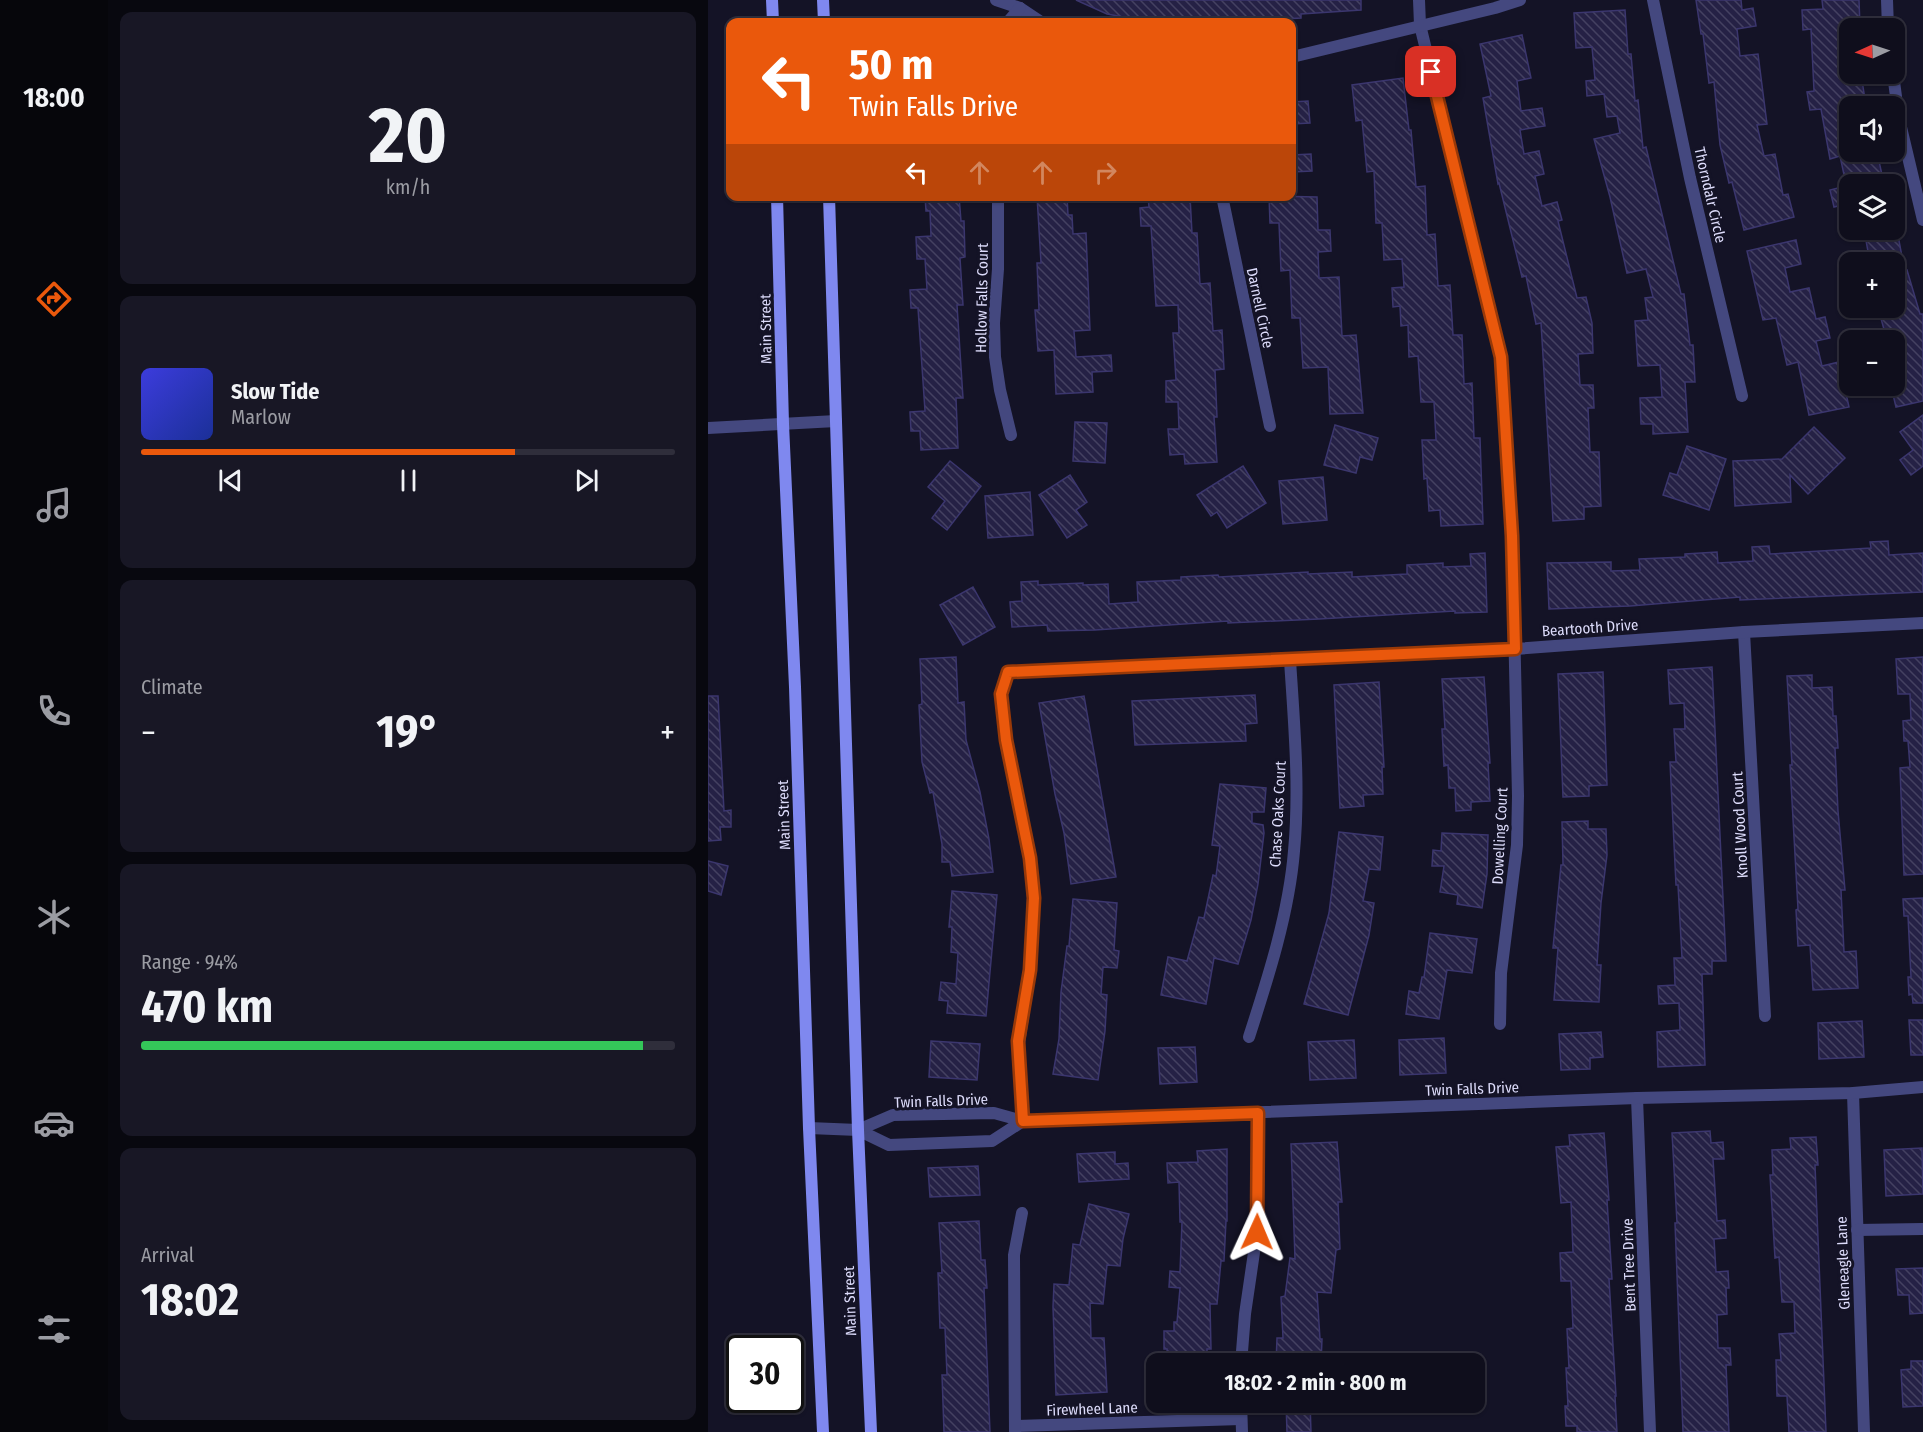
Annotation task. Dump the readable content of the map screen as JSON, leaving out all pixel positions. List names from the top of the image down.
{
  "streets": {
    "main road": ["Main Street"],
    "street": [
      "Thorndalr Circle",
      "Hollow Falls Court",
      "Darnell Circle",
      "Beartooth Drive",
      "Chase Oaks Court",
      "Knoll Wood Court",
      "Dowelling Court",
      "Twin Falls Drive",
      "Gleneagle Lane",
      "Bent Tree Drive",
      "Firewheel Lane"
    ]
  },
  "crossings": [
    ["Main Street", "Twin Falls Drive"],
    ["Beartooth Drive", "Chase Oaks Court"],
    ["Beartooth Drive", "Knoll Wood Court"],
    ["Beartooth Drive", "Dowelling Court"],
    ["Beartooth Drive", "Twin Falls Drive"],
    ["Twin Falls Drive", "Gleneagle Lane"],
    ["Twin Falls Drive", "Bent Tree Drive"]
  ],
  "north": "left",
  "page": {
    "tabs": "18:00",
    "tile": [
      ["20", "km/h"],
      "Climate",
      ["Range · 94%", "470 km"],
      ["Arrival", "18:02"]
    ],
    "map_buttons": ["+", "−"],
    "turn": ["50 m", "Twin Falls Drive"],
    "song": ["Slow Tide", "Marlow"],
    "heat": ["−", "19°", "+"],
    "limit": "30",
    "trip": "18:02 · 2 min · 800 m"
  }
}
